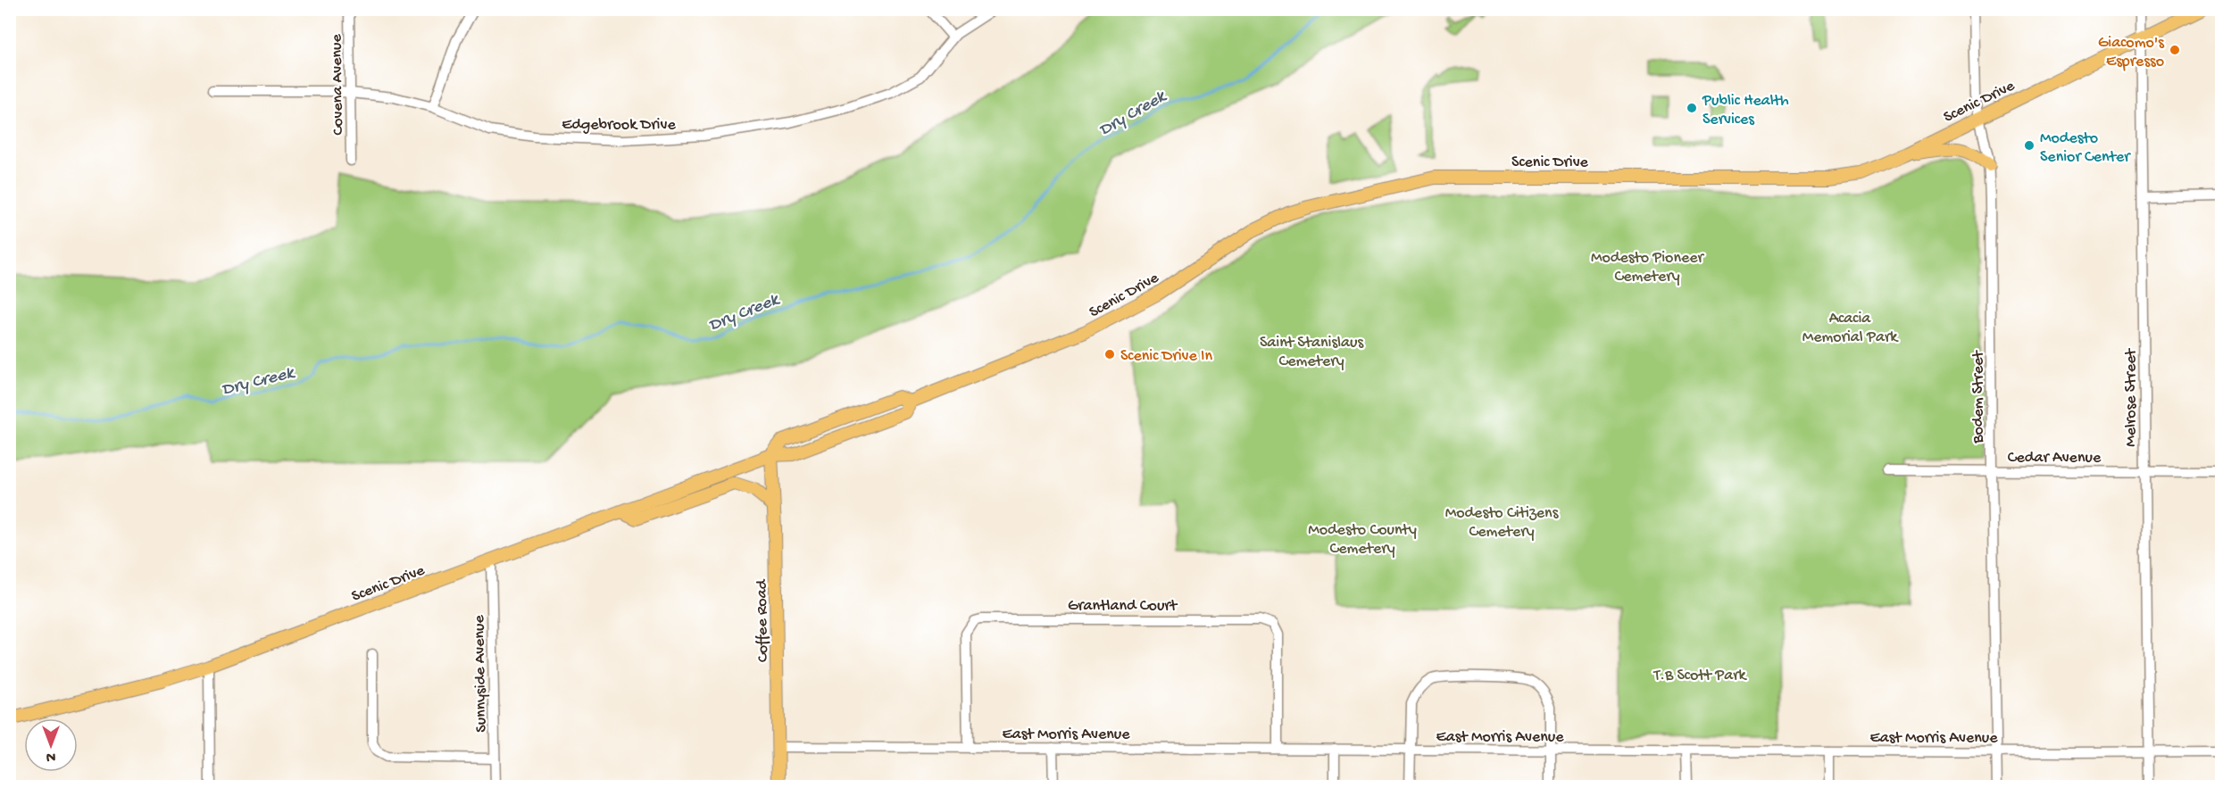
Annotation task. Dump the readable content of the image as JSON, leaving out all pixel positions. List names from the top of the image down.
{
  "streets": {
    "main road": ["Scenic Drive", "Coffee Road"],
    "street": [
      "Covena Avenue",
      "Edgebrook Drive",
      "Bodem Street",
      "Melrose Street",
      "Cedar Avenue",
      "Grantland Court",
      "Sunnyside Avenue",
      "East Morris Avenue"
    ]
  },
  "crossings": [
    ["Covena Avenue", "Edgebrook Drive"],
    ["Scenic Drive", "Bodem Street"],
    ["Scenic Drive", "Melrose Street"],
    ["Scenic Drive", "Coffee Road"],
    ["Scenic Drive", "Sunnyside Avenue"],
    ["Bodem Street", "Cedar Avenue"],
    ["Bodem Street", "East Morris Avenue"],
    ["Melrose Street", "Cedar Avenue"],
    ["Melrose Street", "East Morris Avenue"],
    ["Grantland Court", "East Morris Avenue"],
    ["Coffee Road", "East Morris Avenue"]
  ],
  "water": ["Dry Creek"],
  "parks": [
    "Modesto Pioneer Cemetery",
    "Acacia Memorial Park",
    "Saint Stanislaus Cemetery",
    "Modesto Citizens Cemetery",
    "Modesto County Cemetery",
    "T.B Scott Park"
  ],
  "places": [
    "Giacomo's Espresso",
    "Public Health Services",
    "Modesto Senior Center",
    "Scenic Drive In"
  ],
  "north": "bottom"
}
